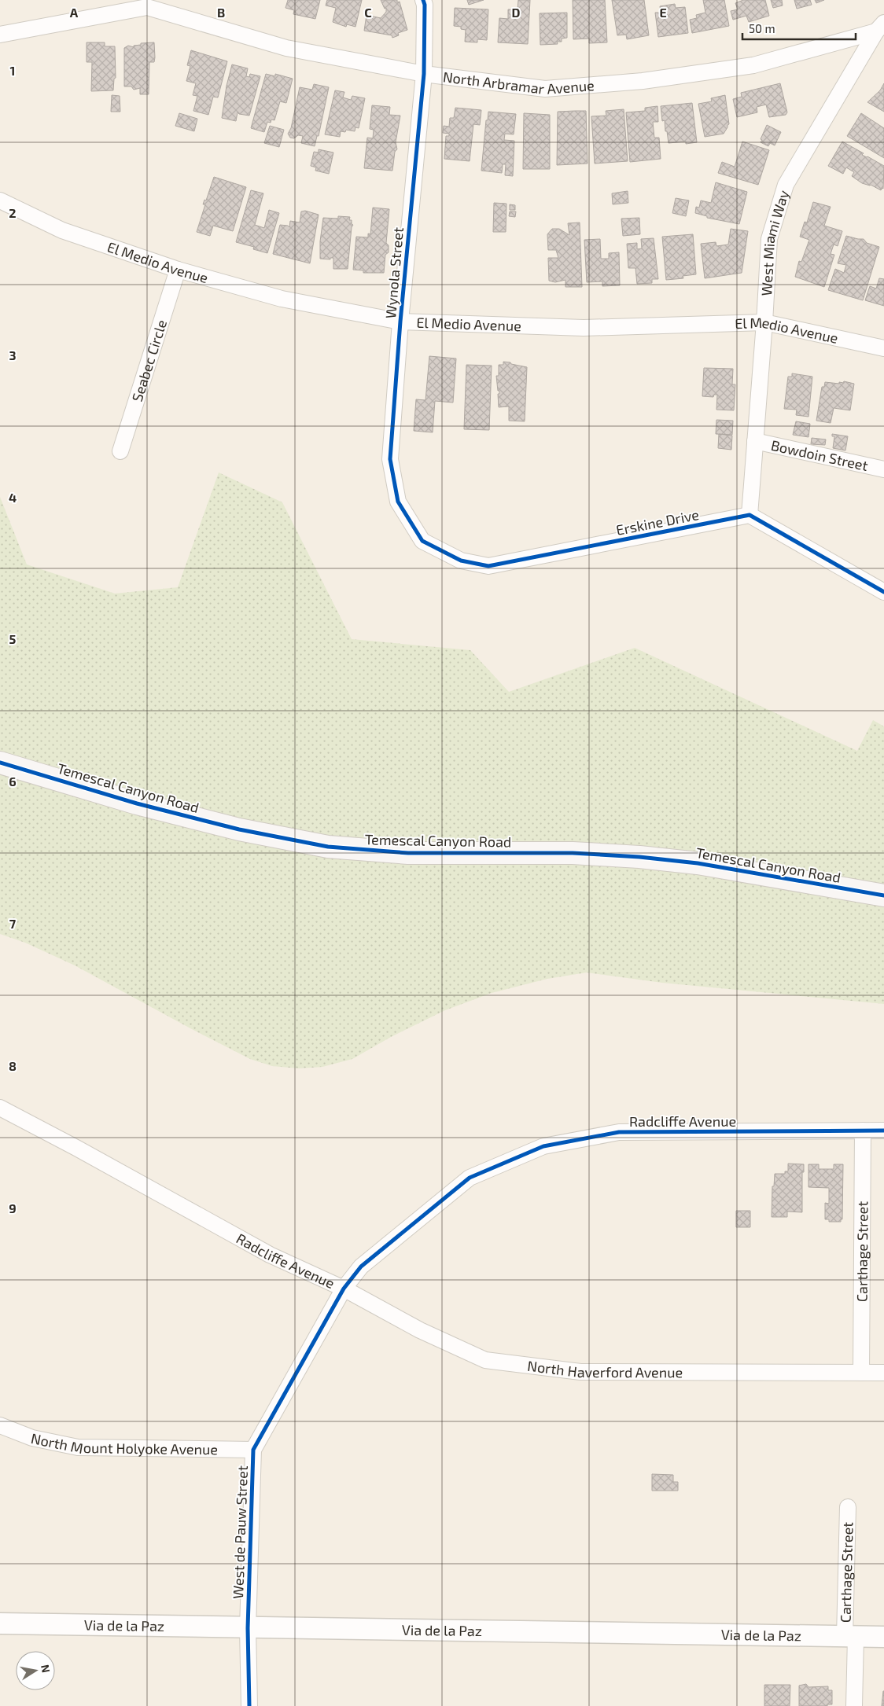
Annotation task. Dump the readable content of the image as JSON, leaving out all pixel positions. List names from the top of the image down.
{
  "streets": {
    "main road": ["Temescal Canyon Road"],
    "street": [
      "North Arbramar Avenue",
      "West Miami Way",
      "El Medio Avenue",
      "Wynola Street",
      "Seabec Circle",
      "Bowdoin Street",
      "Erskine Drive",
      "Radcliffe Avenue",
      "Carthage Street",
      "North Haverford Avenue",
      "North Mount Holyoke Avenue",
      "West de Pauw Street",
      "Via de la Paz"
    ]
  },
  "crossings": [
    ["North Arbramar Avenue", "West Miami Way"],
    ["North Arbramar Avenue", "Wynola Street"],
    ["West Miami Way", "El Medio Avenue"],
    ["West Miami Way", "Bowdoin Street"],
    ["West Miami Way", "Erskine Drive"],
    ["El Medio Avenue", "Wynola Street"],
    ["El Medio Avenue", "Seabec Circle"],
    ["Wynola Street", "Erskine Drive"],
    ["Radcliffe Avenue", "Carthage Street"],
    ["Radcliffe Avenue", "North Haverford Avenue"],
    ["Radcliffe Avenue", "West de Pauw Street"],
    ["Carthage Street", "North Haverford Avenue"],
    ["Carthage Street", "Via de la Paz"],
    ["North Haverford Avenue", "West de Pauw Street"],
    ["North Mount Holyoke Avenue", "West de Pauw Street"],
    ["West de Pauw Street", "Via de la Paz"]
  ],
  "scale_bar": "50 m",
  "north": "right",
  "grid": {
    "columns": [
      "A",
      "B",
      "C",
      "D",
      "E"
    ],
    "rows": [
      "1",
      "2",
      "3",
      "4",
      "5",
      "6",
      "7",
      "8",
      "9"
    ]
  }
}
